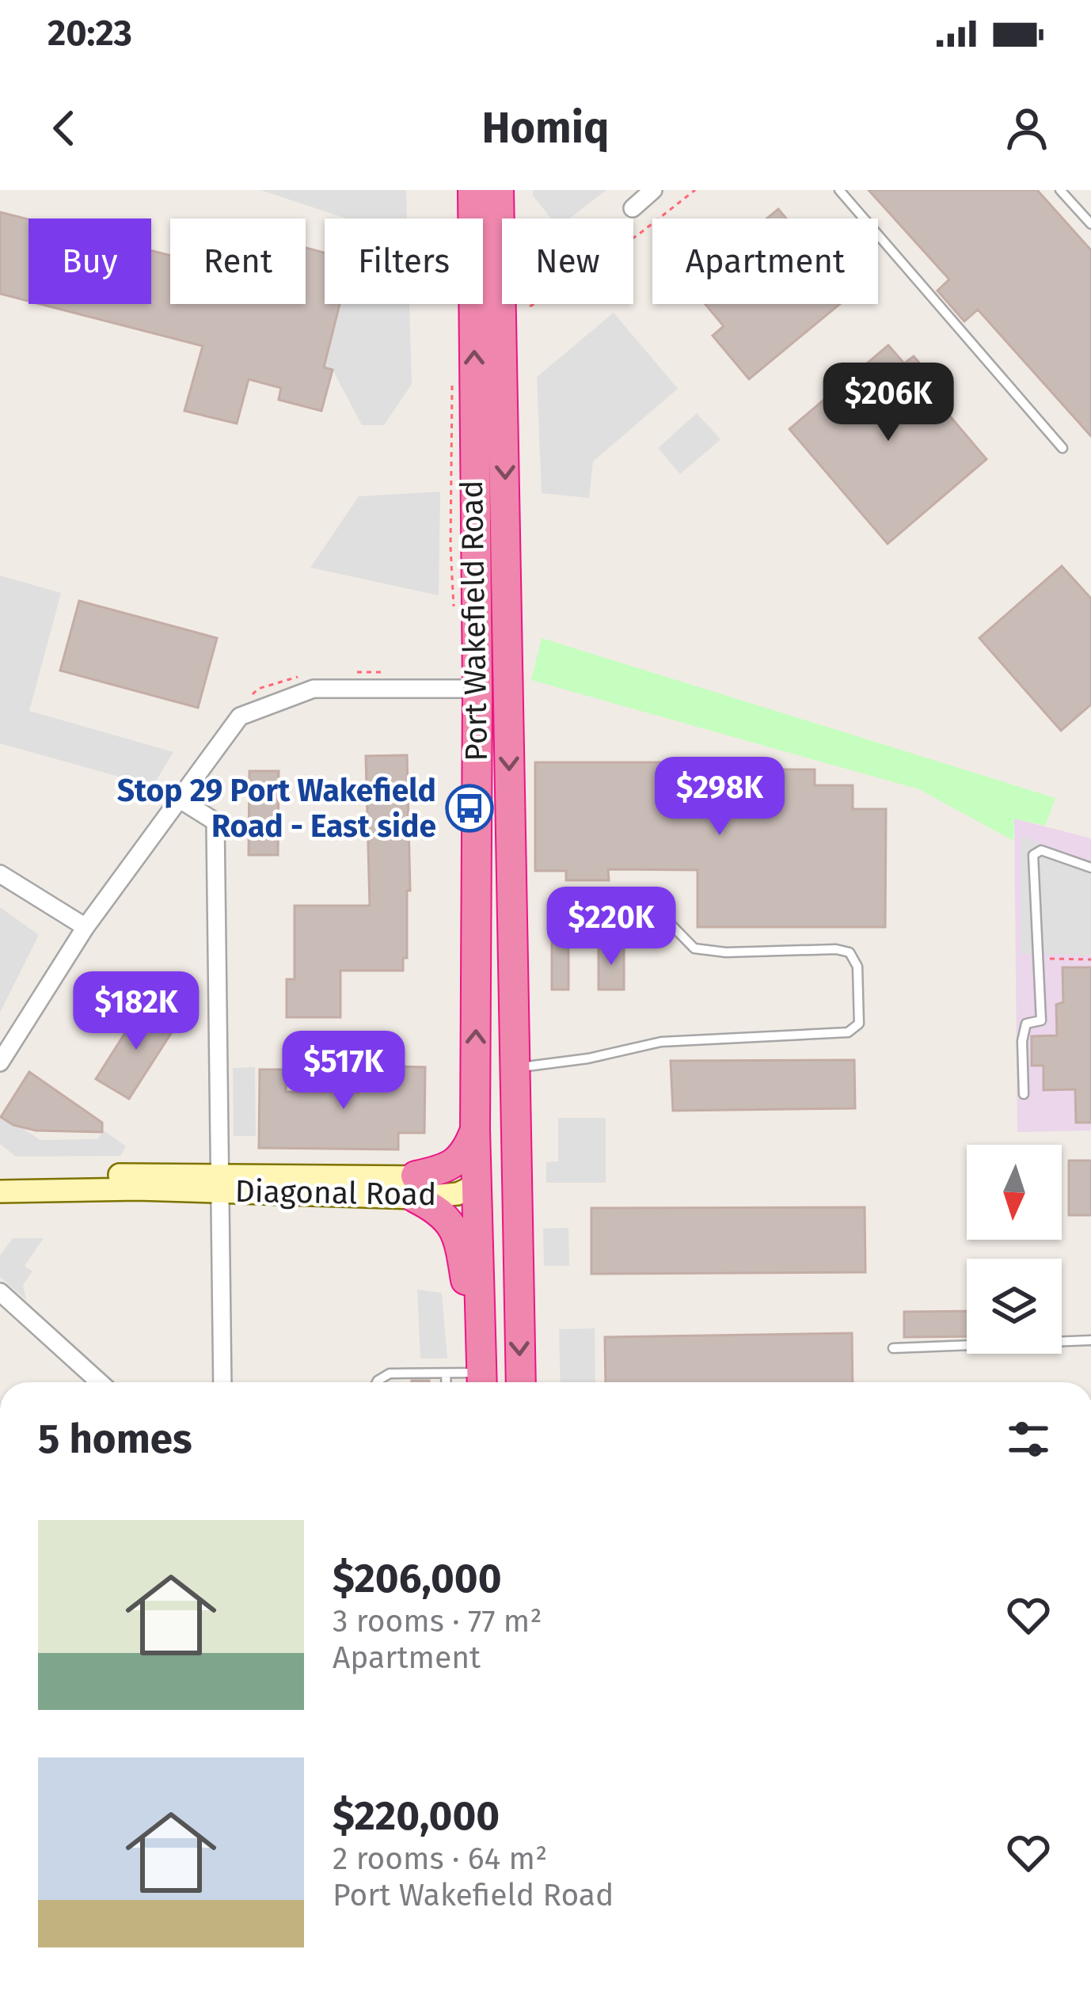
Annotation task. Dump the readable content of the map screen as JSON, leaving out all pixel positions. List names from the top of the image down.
{
  "streets": {
    "highway": ["Port Wakefield Road"],
    "street": ["Diagonal Road"]
  },
  "crossings": [
    ["Port Wakefield Road", "Diagonal Road"]
  ],
  "places": {
    "bus stop": ["Stop 29 Port Wakefield Road - East side"]
  },
  "north": "bottom",
  "page": {
    "status": "20:23",
    "header": "Homiq",
    "chip": [
      "Buy",
      "Rent",
      "Filters",
      "New",
      "Apartment"
    ],
    "price": [
      "$206K",
      "$298K",
      "$220K",
      "$182K",
      "$517K"
    ],
    "heading": "5 homes",
    "list": [
      {
        "name": "$206,000",
        "note": "3 rooms · 77 m² · Apartment"
      },
      {
        "name": "$220,000",
        "note": "2 rooms · 64 m² · Port Wakefield Road"
      }
    ]
  }
}
